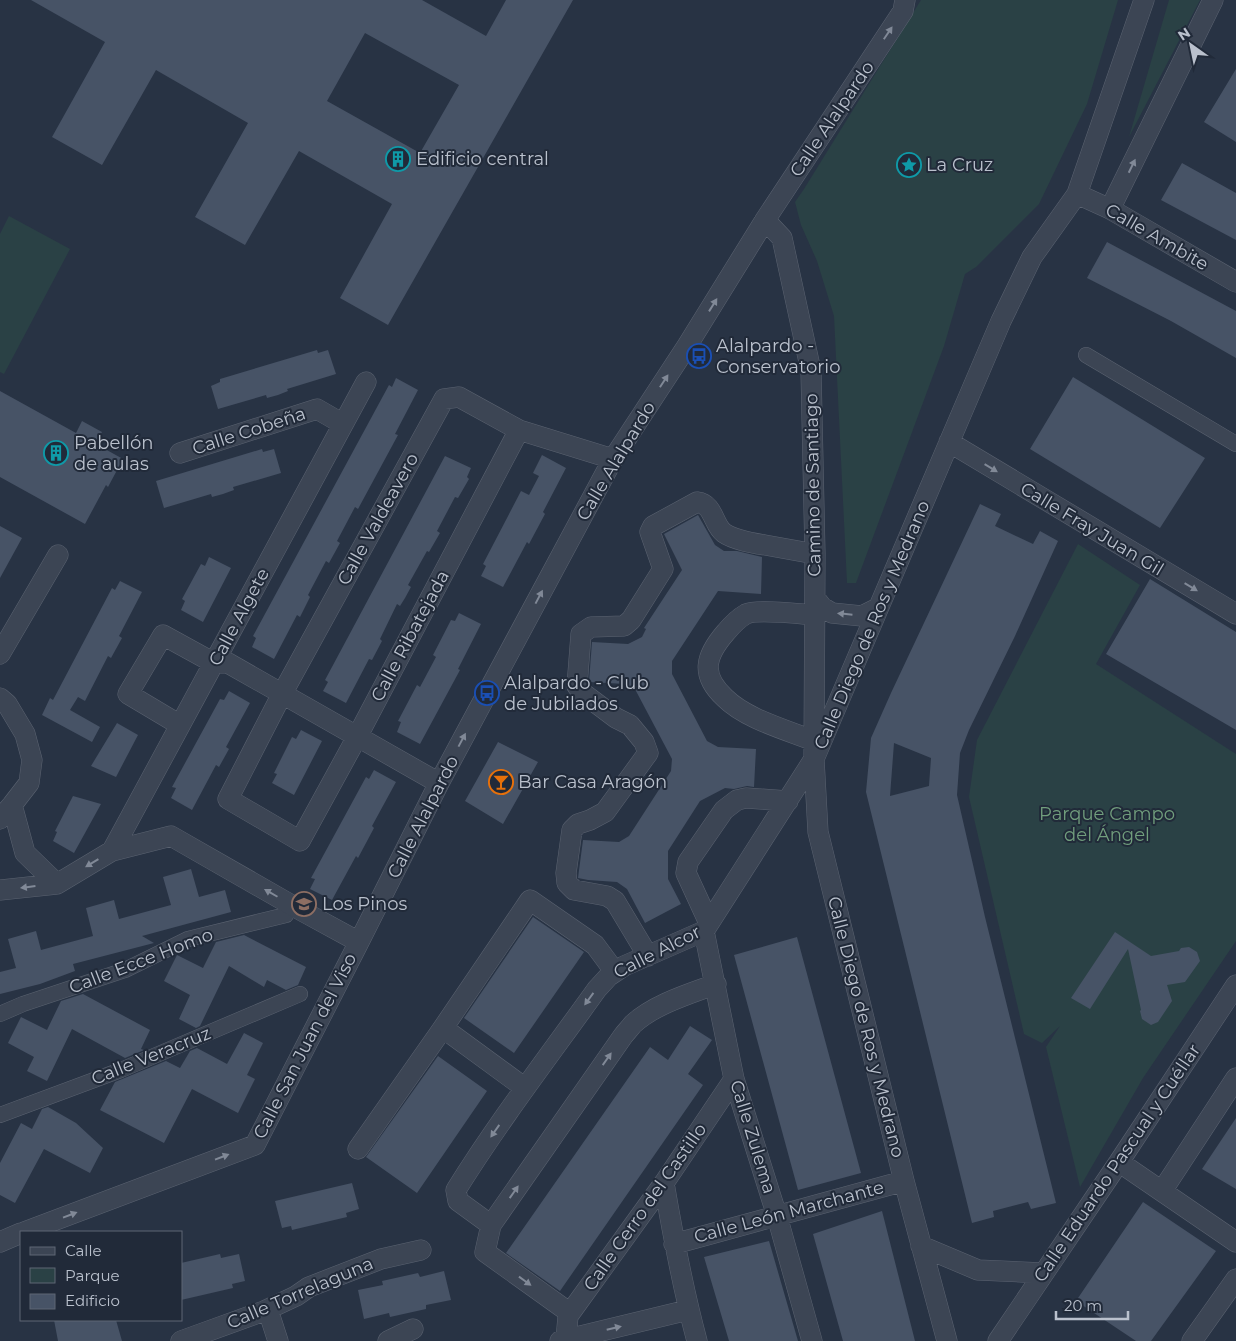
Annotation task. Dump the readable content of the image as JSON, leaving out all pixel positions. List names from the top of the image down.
{
  "streets": {
    "street": [
      "Calle Alalpardo",
      "Calle Ambite",
      "Calle Cobeña",
      "Camino de Santiago",
      "Calle Valdeavero",
      "Calle Fray Juan Gil",
      "Calle Algete",
      "Calle Diego de Ros y Medrano",
      "Calle Ribatejada",
      "Calle Alcor",
      "Calle Ecce Homo",
      "Calle San Juan del Viso",
      "Calle Veracruz",
      "Calle Zulema",
      "Calle Eduardo Pascual y Cuéllar",
      "Calle Cerro del Castillo",
      "Calle León Marchante",
      "Calle Torrelaguna"
    ]
  },
  "crossings": [
    ["Calle Alalpardo", "Camino de Santiago"],
    ["Calle Alalpardo", "Calle Valdeavero"],
    ["Calle Alalpardo", "Calle San Juan del Viso"],
    ["Calle Ambite", "Calle Diego de Ros y Medrano"],
    ["Calle Cobeña", "Calle Algete"],
    ["Camino de Santiago", "Calle Diego de Ros y Medrano"],
    ["Camino de Santiago", "Calle Alcor"],
    ["Calle Valdeavero", "Calle Ribatejada"],
    ["Calle Fray Juan Gil", "Calle Diego de Ros y Medrano"],
    ["Calle Diego de Ros y Medrano", "Calle Alcor"],
    ["Calle Diego de Ros y Medrano", "Calle León Marchante"],
    ["Calle Alcor", "Calle Zulema"],
    ["Calle Zulema", "Calle Cerro del Castillo"],
    ["Calle Zulema", "Calle León Marchante"]
  ],
  "one_way": ["Calle Alalpardo"],
  "parks": ["Parque Campo del Ángel"],
  "places": {
    "building": ["Edificio central", "Pabellón de aulas"],
    "place": ["La Cruz"],
    "bus stop": ["Alalpardo - Conservatorio", "Alalpardo - Club de Jubilados"],
    "bar": ["Bar Casa Aragón"],
    "school or university": ["Los Pinos"]
  },
  "legend": ["Calle", "Parque", "Edificio"],
  "scale_bar": "20 m",
  "north": "top left"
}
